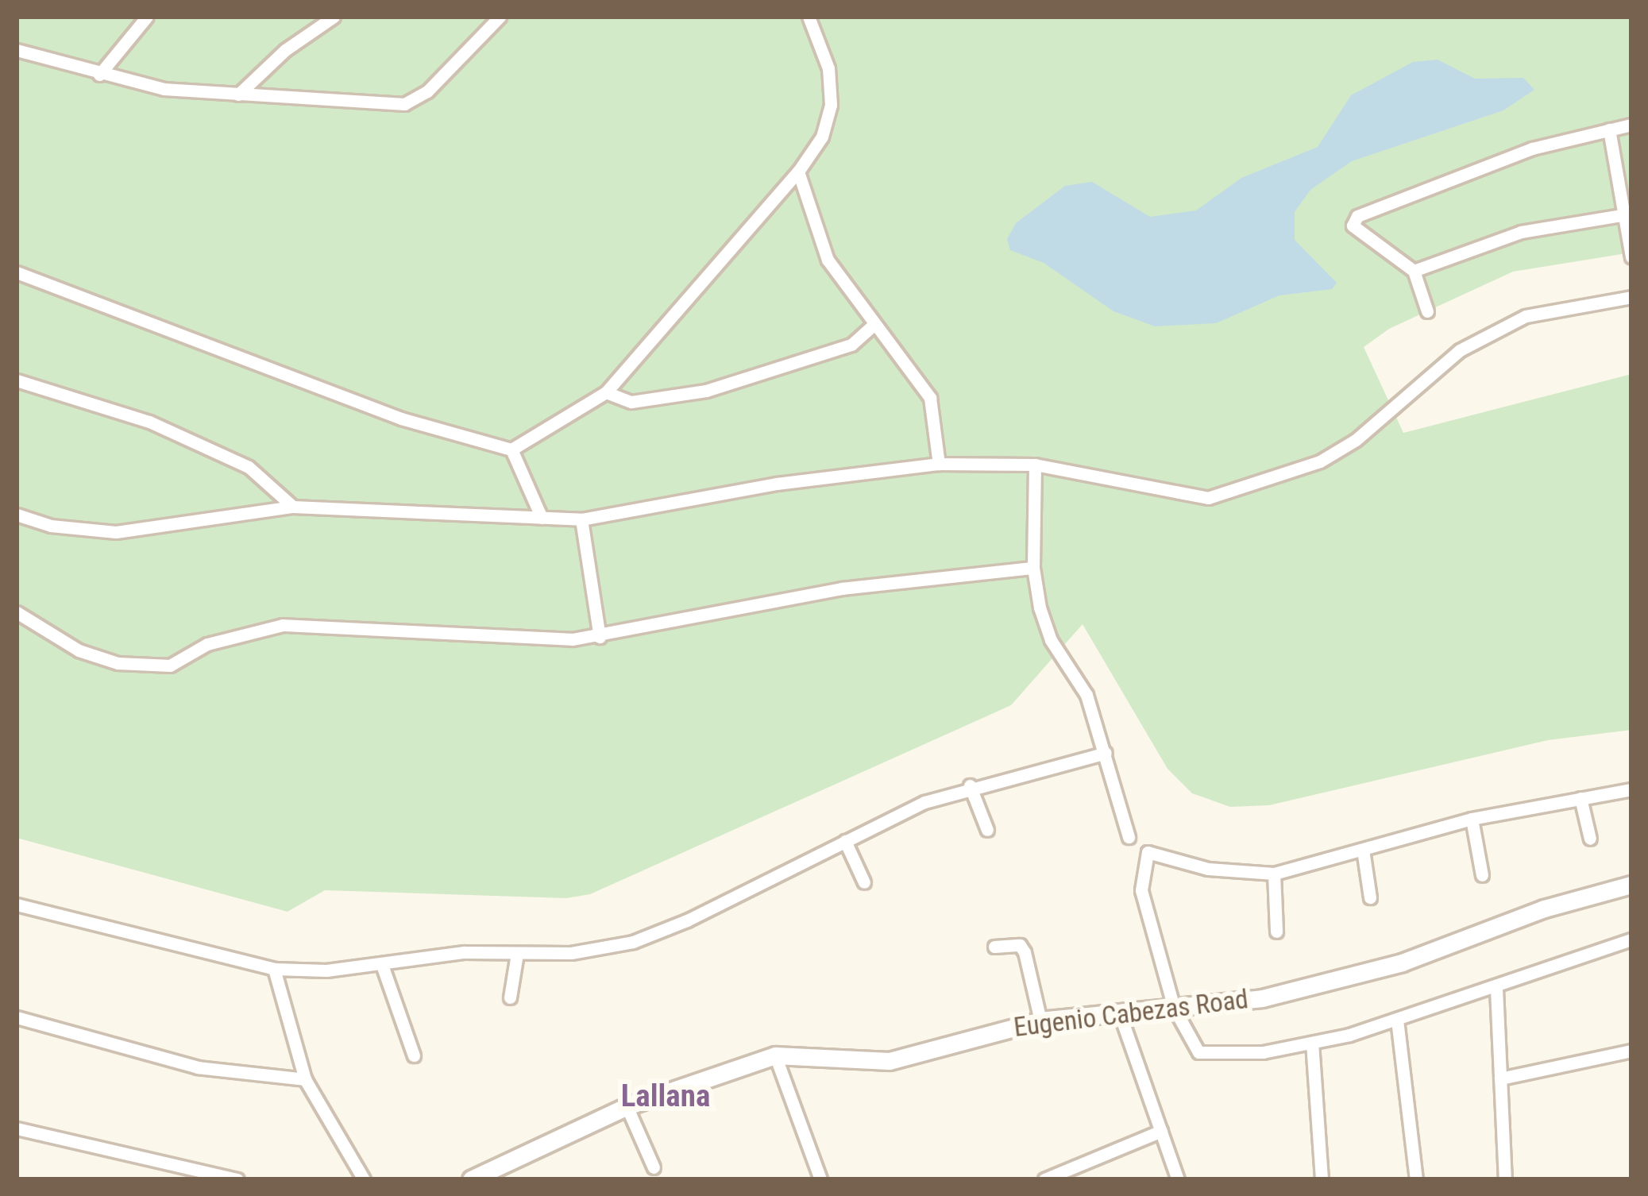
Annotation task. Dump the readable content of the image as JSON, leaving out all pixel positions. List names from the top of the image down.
{
  "streets": {
    "street": ["Eugenio Cabezas Road"]
  },
  "districts": ["Lallana"]
}
